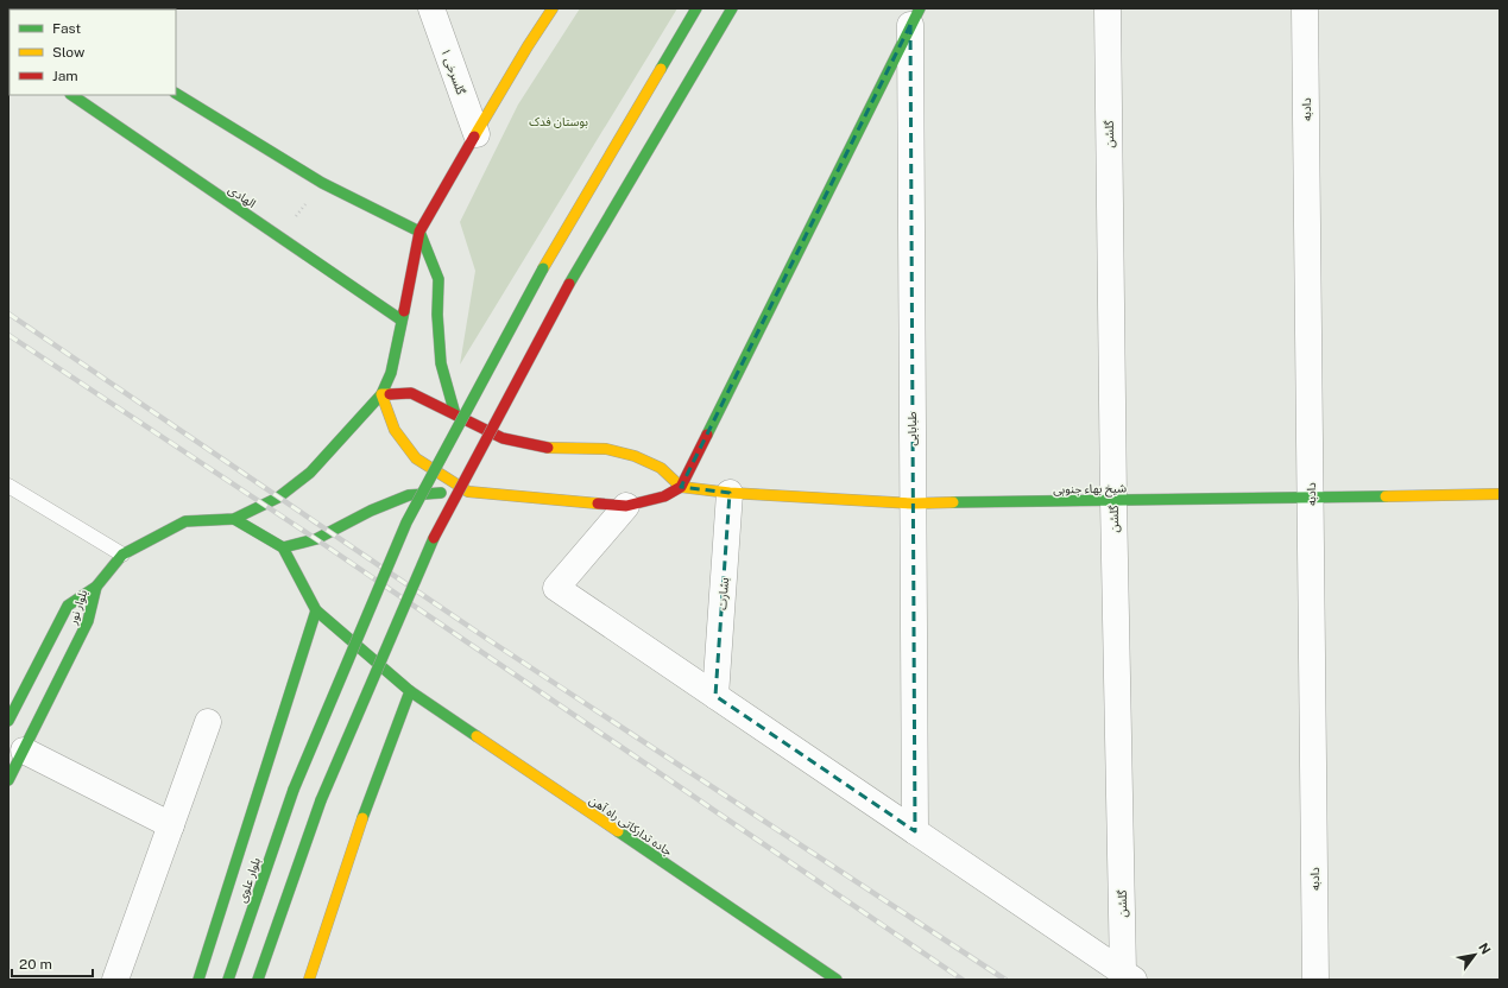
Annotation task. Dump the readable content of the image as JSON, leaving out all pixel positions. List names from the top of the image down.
{
  "streets": {
    "main road": [
      "الهادی",
      "شیخ بهاء جنوبی",
      "بلوار نور",
      "جاده تدارکاتی راه آهن",
      "بلوار علوی"
    ],
    "street": [
      "گلسرخی ۱",
      "دادبه",
      "گلشن",
      "طبابایی",
      "بشارت"
    ]
  },
  "crossings": [
    ["دادبه", "شیخ بهاء جنوبی"],
    ["گلشن", "شیخ بهاء جنوبی"],
    ["طبابایی", "شیخ بهاء جنوبی"],
    ["شیخ بهاء جنوبی", "بشارت"]
  ],
  "parks": ["بوستان فدک"],
  "legend": ["Fast", "Slow", "Jam"],
  "scale_bar": "20 m",
  "north": "top right"
}
